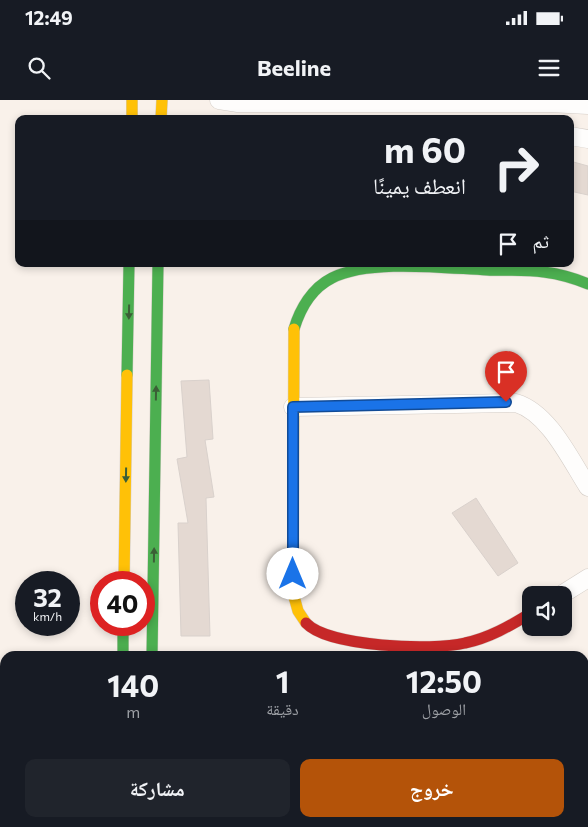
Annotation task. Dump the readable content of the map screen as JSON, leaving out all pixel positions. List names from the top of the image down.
{
  "page": {
    "status": "12:49",
    "header": "Beeline",
    "turn": ["60 m", "انعطف يمينًا"],
    "then": "ثم",
    "speed": "32 km/h",
    "limit": "40",
    "eta": [
      "12:50",
      "الوصول",
      "1",
      "دقيقة",
      "140",
      "m"
    ],
    "buttons": ["خروج", "مشاركة"]
  }
}
